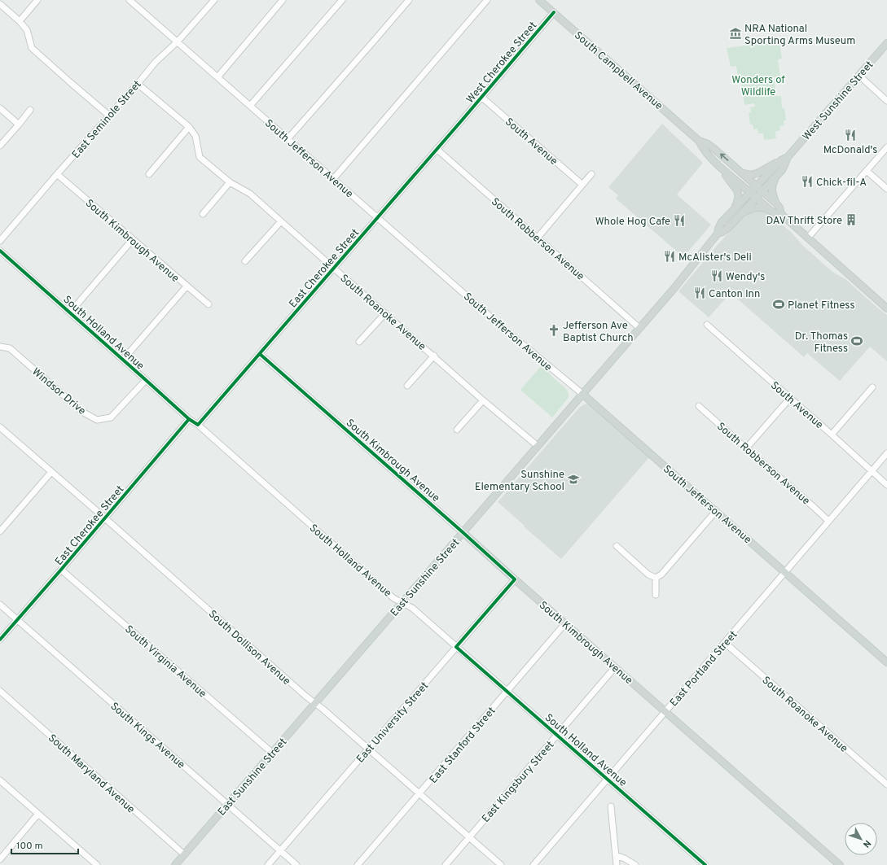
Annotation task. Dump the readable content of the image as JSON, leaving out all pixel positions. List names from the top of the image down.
{
  "streets": {
    "main road": [
      "South Campbell Avenue",
      "West Sunshine Street",
      "South Jefferson Avenue",
      "South Kimbrough Avenue",
      "East Sunshine Street"
    ],
    "street": [
      "West Cherokee Street",
      "East Seminole Street",
      "South Avenue",
      "South Robberson Avenue",
      "East Cherokee Street",
      "South Roanoke Avenue",
      "South Holland Avenue",
      "Windsor Drive",
      "South Dollison Avenue",
      "South Virginia Avenue",
      "East Portland Street",
      "East University Street",
      "South Kings Avenue",
      "East Stanford Street",
      "South Maryland Avenue",
      "East Kingsbury Street"
    ]
  },
  "crossings": [
    ["West Cherokee Street", "South Campbell Avenue"],
    ["West Cherokee Street", "South Avenue"],
    ["West Cherokee Street", "East Cherokee Street"],
    ["South Campbell Avenue", "West Sunshine Street"],
    ["West Sunshine Street", "East Sunshine Street"],
    ["East Seminole Street", "South Jefferson Avenue"],
    ["East Seminole Street", "South Kimbrough Avenue"],
    ["East Seminole Street", "South Roanoke Avenue"],
    ["South Avenue", "East Portland Street"],
    ["South Jefferson Avenue", "East Cherokee Street"],
    ["South Jefferson Avenue", "East Sunshine Street"],
    ["South Jefferson Avenue", "East Portland Street"],
    ["South Robberson Avenue", "East Cherokee Street"],
    ["South Robberson Avenue", "East Sunshine Street"],
    ["South Robberson Avenue", "East Portland Street"],
    ["South Kimbrough Avenue", "East Cherokee Street"],
    ["South Kimbrough Avenue", "East Sunshine Street"],
    ["South Kimbrough Avenue", "East Portland Street"],
    ["South Kimbrough Avenue", "East University Street"],
    ["South Kimbrough Avenue", "East Stanford Street"],
    ["South Kimbrough Avenue", "East Kingsbury Street"],
    ["East Cherokee Street", "South Roanoke Avenue"],
    ["East Cherokee Street", "South Holland Avenue"],
    ["East Cherokee Street", "South Dollison Avenue"],
    ["East Cherokee Street", "South Virginia Avenue"],
    ["East Cherokee Street", "South Kings Avenue"],
    ["South Roanoke Avenue", "East Sunshine Street"],
    ["South Roanoke Avenue", "East Portland Street"],
    ["South Holland Avenue", "Windsor Drive"],
    ["South Holland Avenue", "East Sunshine Street"],
    ["South Holland Avenue", "East Portland Street"],
    ["South Holland Avenue", "East University Street"],
    ["South Holland Avenue", "East Stanford Street"],
    ["South Holland Avenue", "East Kingsbury Street"],
    ["East Sunshine Street", "South Dollison Avenue"],
    ["East Sunshine Street", "South Virginia Avenue"],
    ["East Sunshine Street", "South Kings Avenue"],
    ["East Sunshine Street", "South Maryland Avenue"],
    ["South Dollison Avenue", "East University Street"],
    ["South Dollison Avenue", "East Stanford Street"],
    ["South Dollison Avenue", "East Kingsbury Street"],
    ["East University Street", "South Kings Avenue"]
  ],
  "parks": ["Wonders of Wildlife"],
  "places": {
    "museum": ["NRA National Sporting Arms Museum"],
    "restaurant": [
      "McDonald's",
      "Chick-fil-A",
      "Whole Hog Cafe",
      "McAlister's Deli",
      "Wendy's",
      "Canton Inn"
    ],
    "building": ["DAV Thrift Store"],
    "sports": ["Planet Fitness", "Dr. Thomas Fitness"],
    "church": ["Jefferson Ave Baptist Church"],
    "school or university": ["Sunshine Elementary School"]
  },
  "scale_bar": "100 m",
  "north": "bottom right"
}
